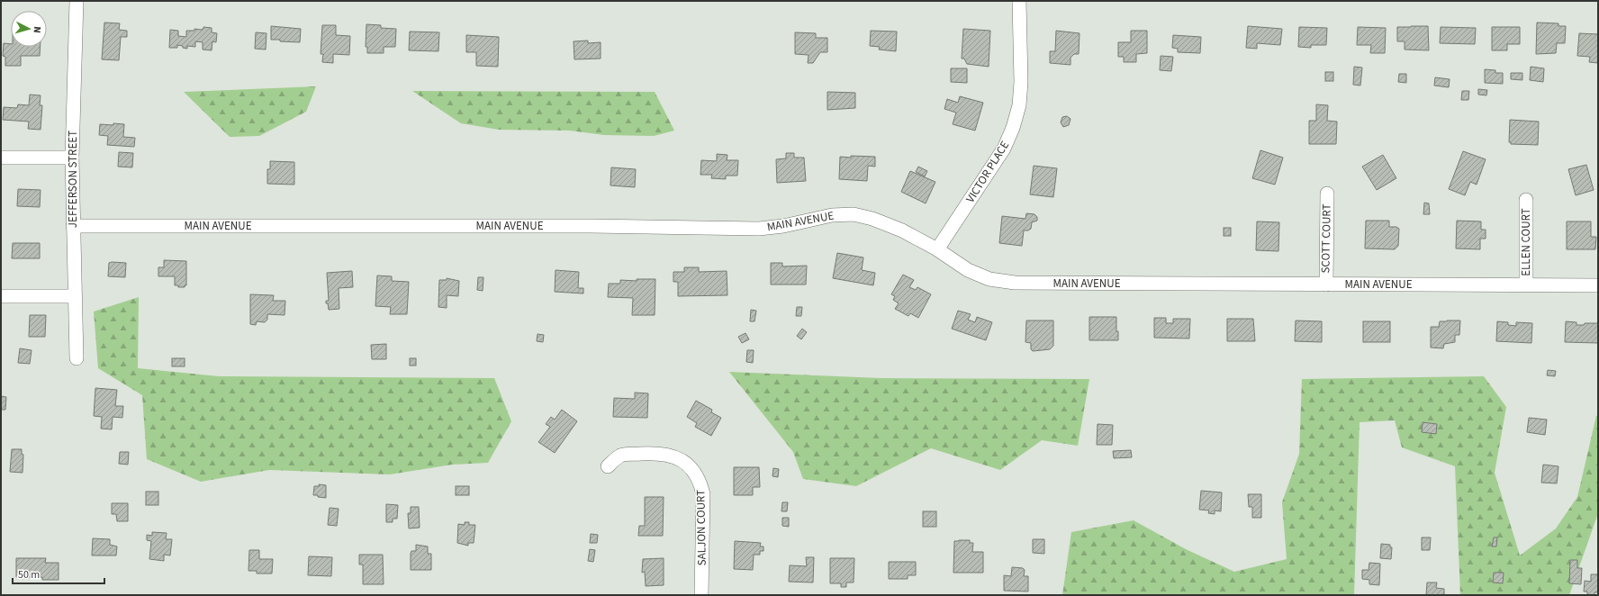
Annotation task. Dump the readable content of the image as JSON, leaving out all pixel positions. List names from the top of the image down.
{
  "streets": {
    "street": [
      "VICTOR PLACE",
      "JEFFERSON STREET",
      "MAIN AVENUE",
      "SCOTT COURT",
      "ELLEN COURT",
      "SALJON COURT"
    ]
  },
  "crossings": [
    ["VICTOR PLACE", "MAIN AVENUE"],
    ["JEFFERSON STREET", "MAIN AVENUE"],
    ["MAIN AVENUE", "SCOTT COURT"],
    ["MAIN AVENUE", "ELLEN COURT"]
  ],
  "scale_bar": "50 m",
  "north": "right"
}
